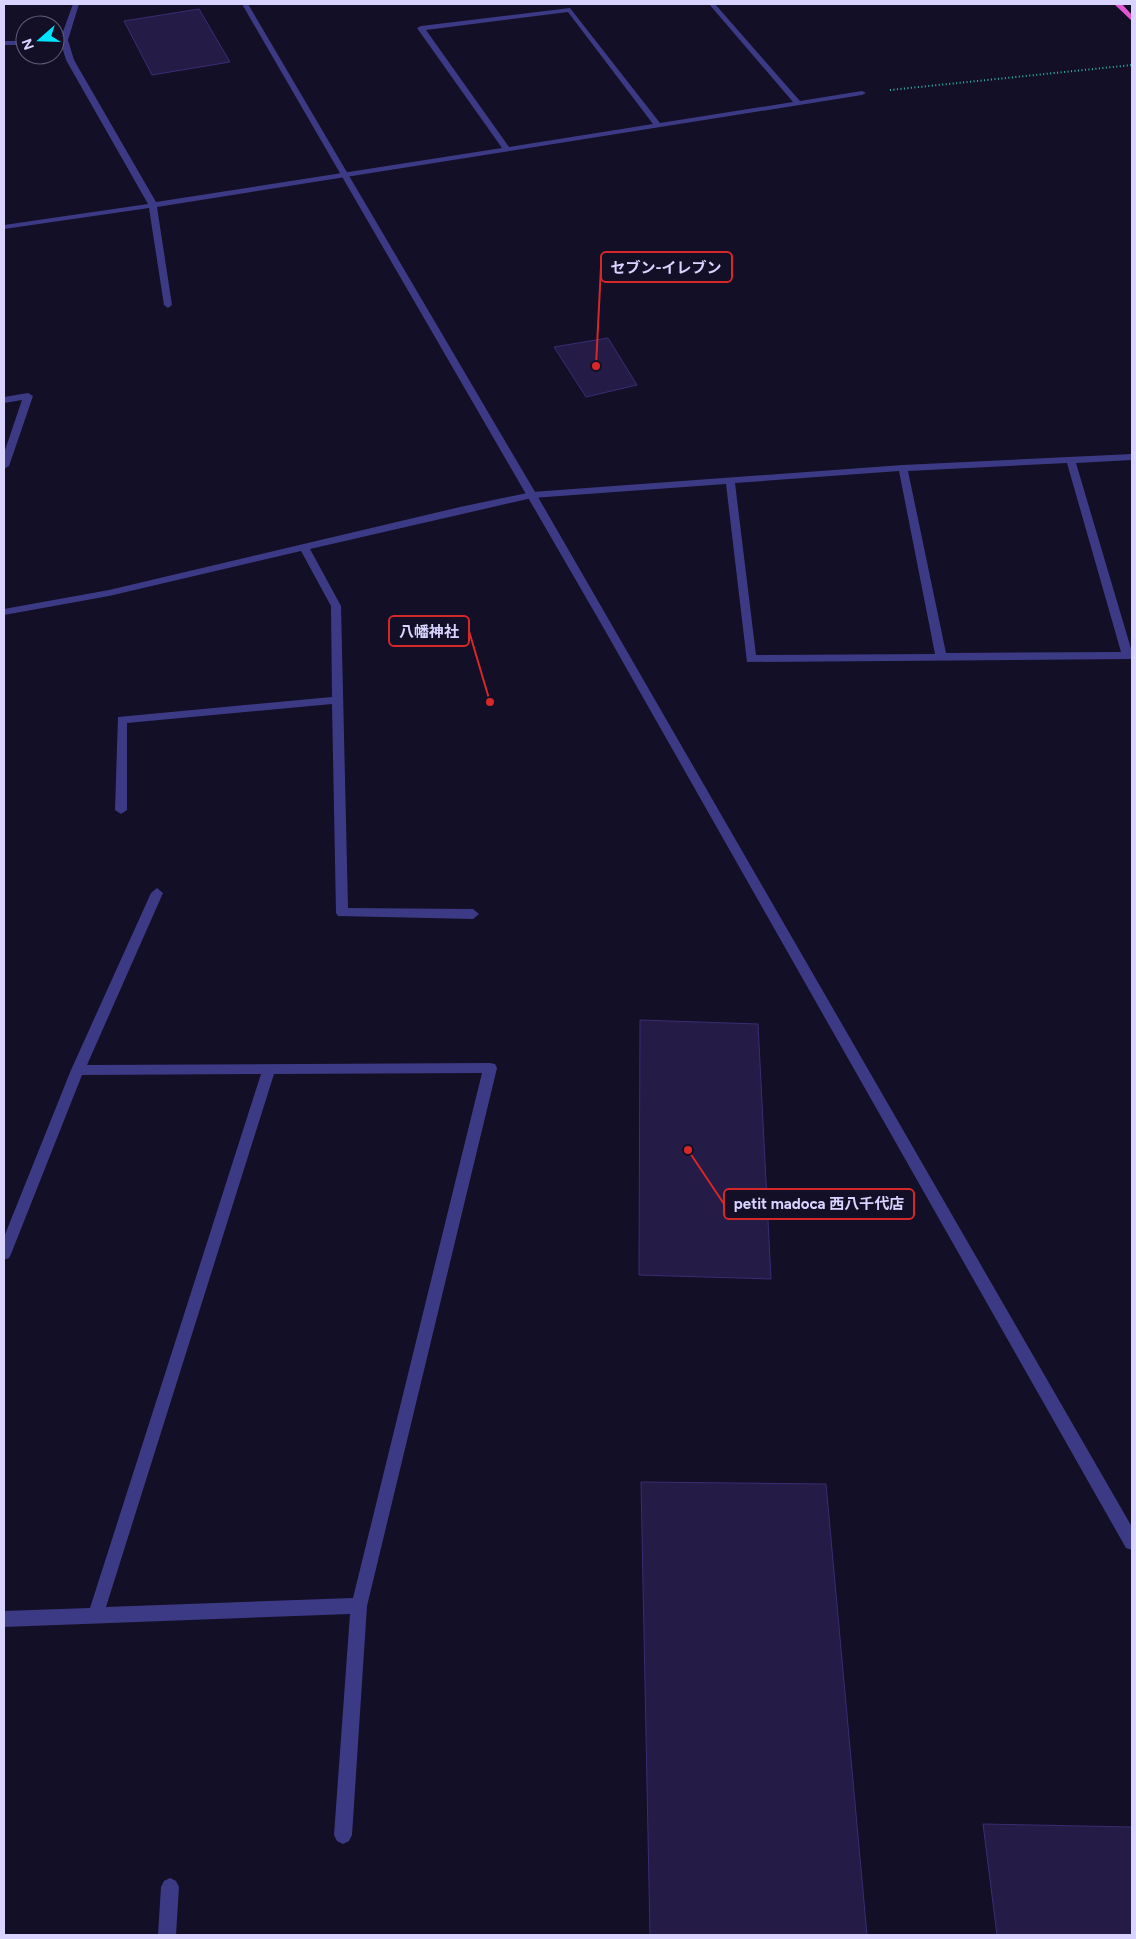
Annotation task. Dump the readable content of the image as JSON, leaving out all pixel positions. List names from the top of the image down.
{
  "places": ["セブン-イレブン", "八幡神社", "petit madoca 西八千代店"],
  "north": "left"
}
